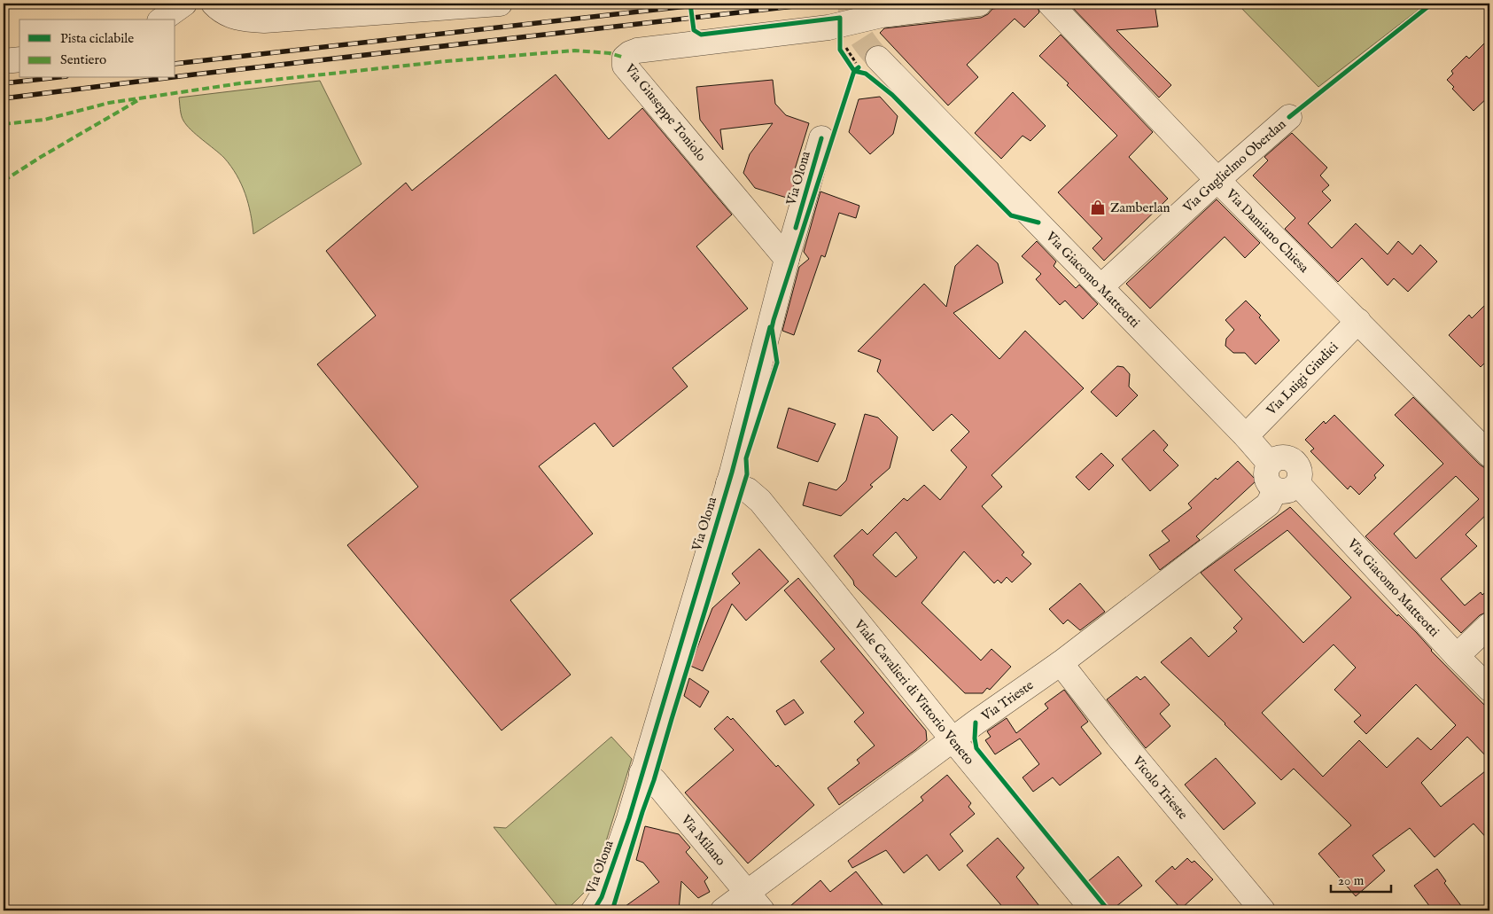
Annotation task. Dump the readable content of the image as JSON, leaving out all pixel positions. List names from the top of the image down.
{
  "streets": {
    "street": [
      "Via Giuseppe Toniolo",
      "Via Guglielmo Oberdan",
      "Via Olona",
      "Via Damiano Chiesa",
      "Via Giacomo Matteotti",
      "Via Luigi Giudici",
      "Viale Cavalieri di Vittorio Veneto",
      "Via Trieste",
      "Vicolo Trieste",
      "Via Milano"
    ]
  },
  "crossings": [
    ["Via Giuseppe Toniolo", "Via Olona"],
    ["Via Guglielmo Oberdan", "Via Damiano Chiesa"],
    ["Via Guglielmo Oberdan", "Via Giacomo Matteotti"],
    ["Via Olona", "Viale Cavalieri di Vittorio Veneto"],
    ["Via Olona", "Via Milano"],
    ["Via Damiano Chiesa", "Via Luigi Giudici"],
    ["Via Giacomo Matteotti", "Via Luigi Giudici"],
    ["Via Giacomo Matteotti", "Via Trieste"],
    ["Viale Cavalieri di Vittorio Veneto", "Via Trieste"],
    ["Via Trieste", "Vicolo Trieste"],
    ["Via Trieste", "Via Milano"]
  ],
  "places": {
    "shop": ["Zamberlan"]
  },
  "legend": ["Pista ciclabile", "Sentiero"],
  "scale_bar": "20 m"
}
